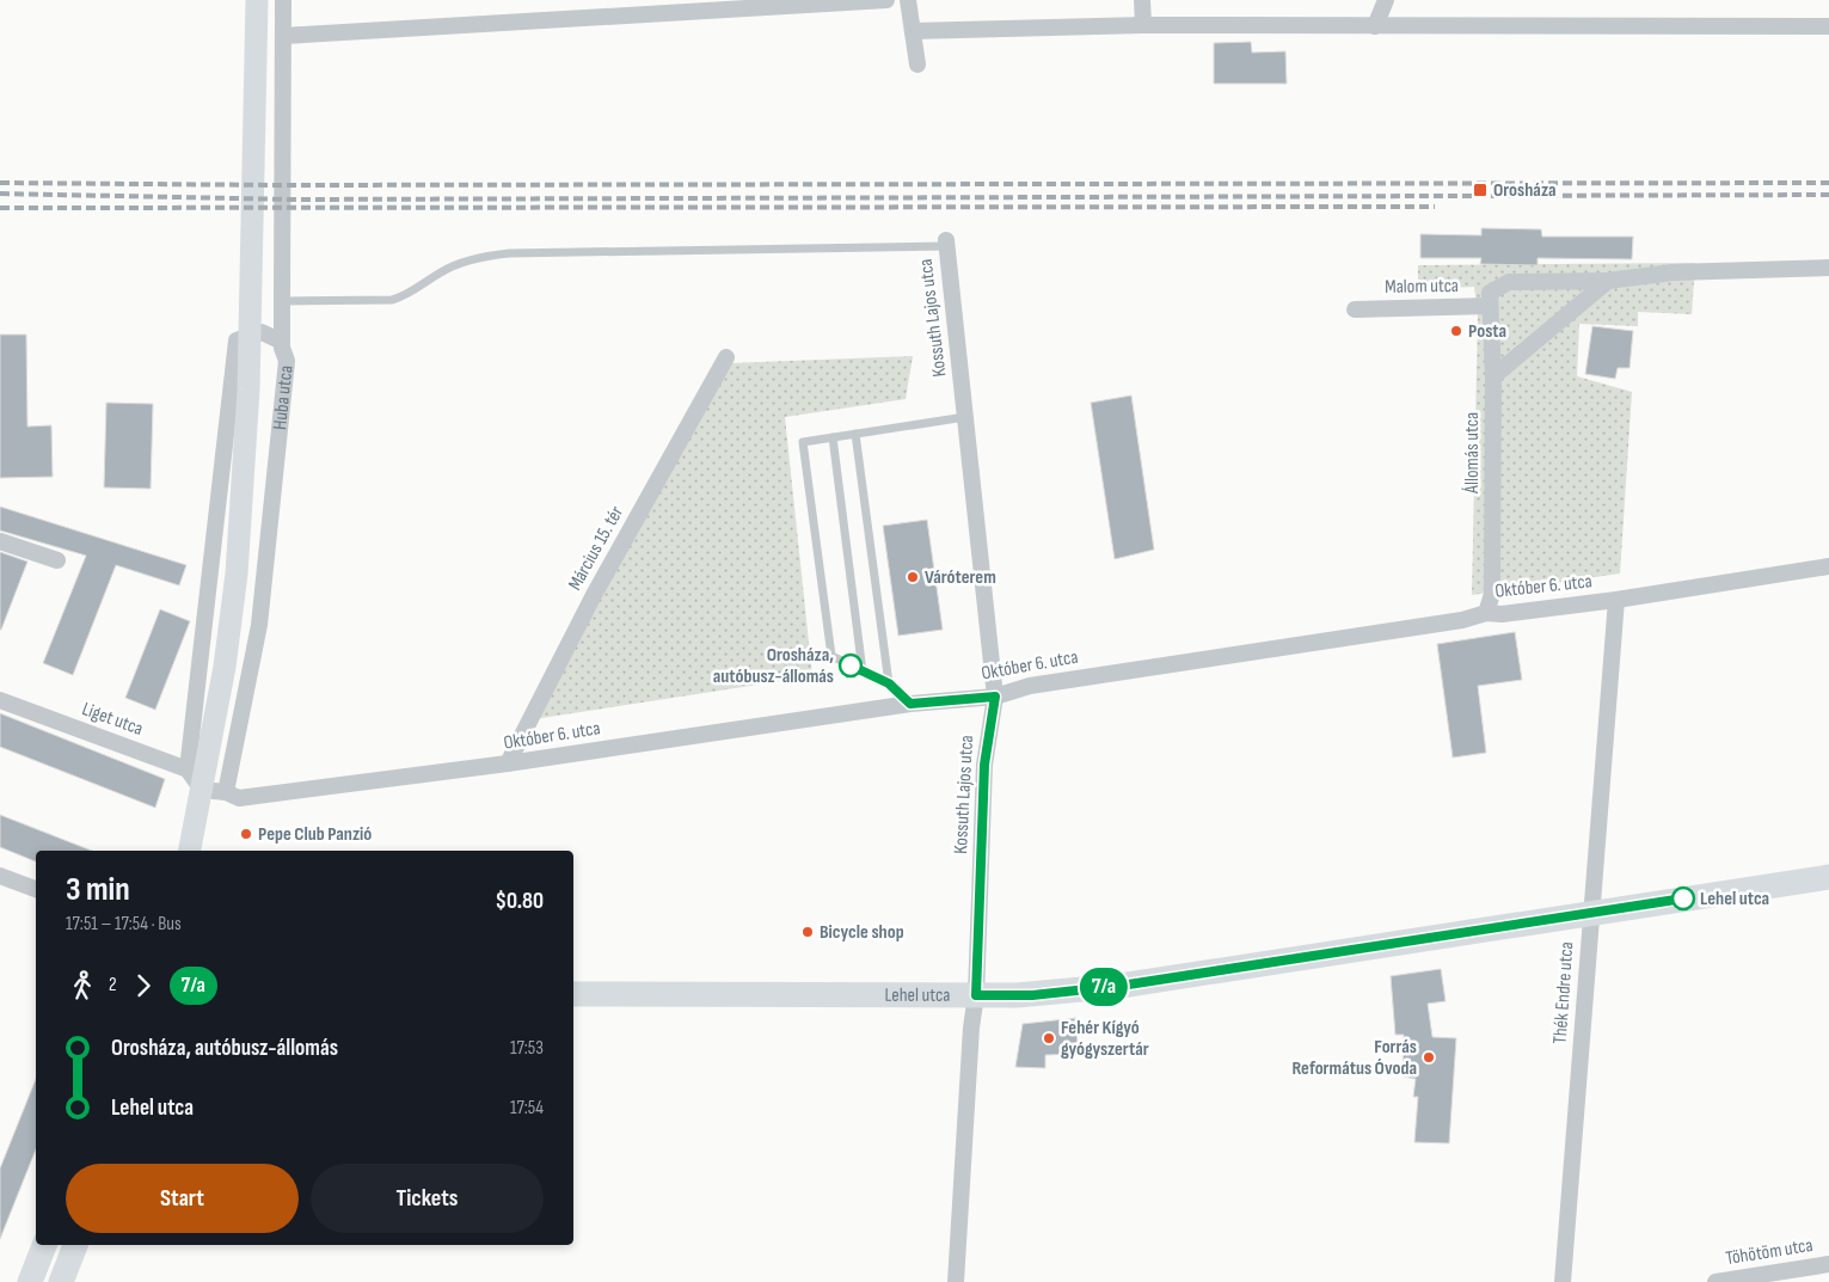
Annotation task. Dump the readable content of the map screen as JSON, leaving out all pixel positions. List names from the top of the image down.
{
  "streets": {
    "main road": ["Lehel utca"],
    "street": [
      "Malom utca",
      "Kossuth Lajos utca",
      "Huba utca",
      "Állomás utca",
      "Március 15. tér",
      "Október 6. utca",
      "Liget utca",
      "Thék Endre utca",
      "Töhötöm utca"
    ]
  },
  "crossings": [
    ["Malom utca", "Állomás utca"],
    ["Kossuth Lajos utca", "Október 6. utca"],
    ["Kossuth Lajos utca", "Lehel utca"],
    ["Huba utca", "Október 6. utca"],
    ["Állomás utca", "Október 6. utca"],
    ["Március 15. tér", "Október 6. utca"],
    ["Október 6. utca", "Thék Endre utca"],
    ["Thék Endre utca", "Lehel utca"]
  ],
  "places": {
    "transit": ["Orosháza"],
    "other": [
      "Posta",
      "Váróterem",
      "Orosháza, autóbusz-állomás",
      "Pepe Club Panzió",
      "Lehel utca",
      "Bicycle shop",
      "Fehér Kígyó gyógyszertár",
      "Forrás Református Óvoda"
    ]
  },
  "lines": ["bus line 7/a"],
  "page": {
    "on_map": "7/a",
    "heading": ["3 min", "17:51 – 17:54 · Bus", "$0.80"],
    "legs": ["2", "7/a"],
    "list": [
      {
        "name": "Orosháza, autóbusz-állomás",
        "value": "17:53"
      },
      {
        "name": "Lehel utca",
        "value": "17:54"
      }
    ],
    "buttons": ["Start", "Tickets"]
  }
}
